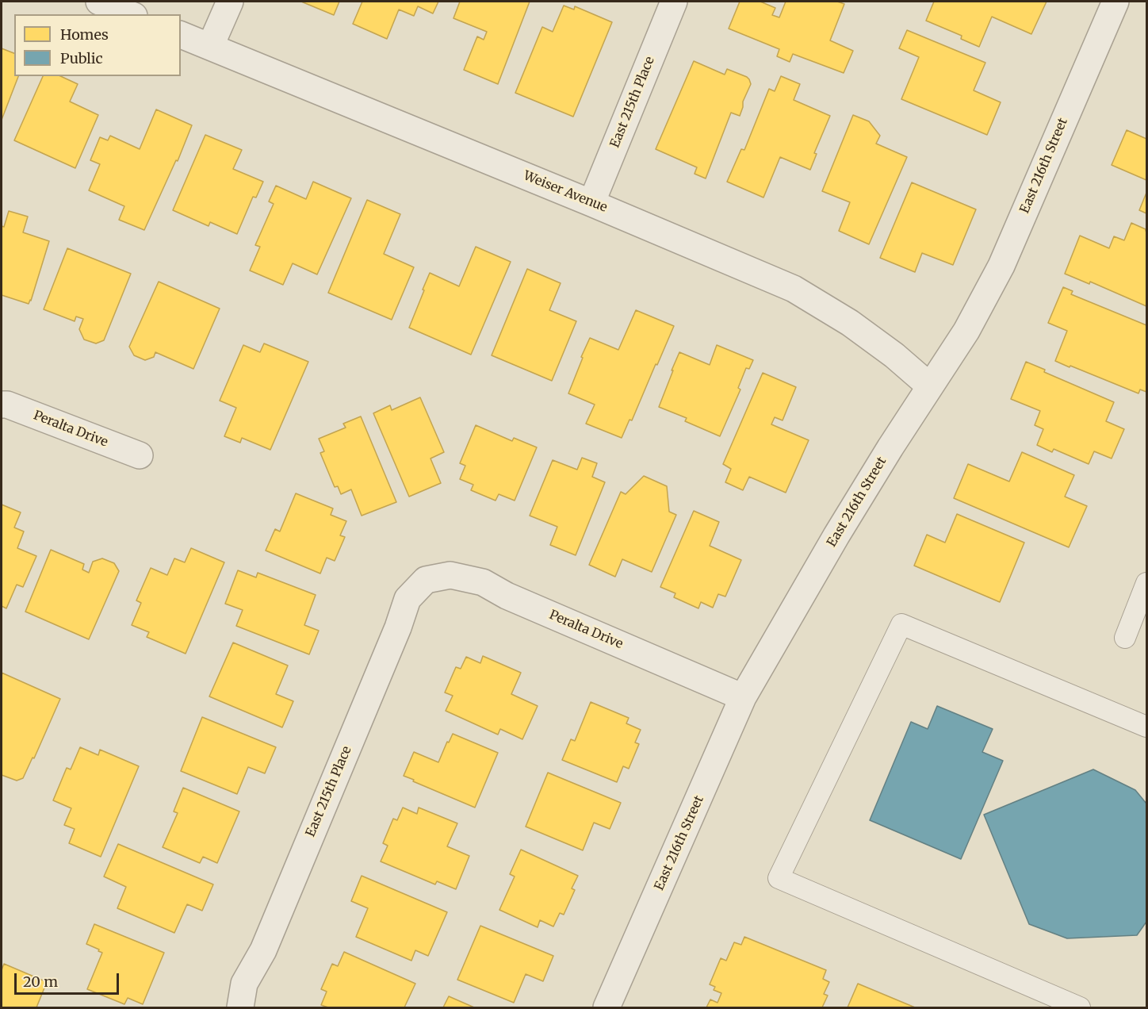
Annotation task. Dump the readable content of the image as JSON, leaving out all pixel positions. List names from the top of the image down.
{
  "streets": {
    "street": [
      "East 215th Place",
      "East 216th Street",
      "Weiser Avenue",
      "Peralta Drive"
    ]
  },
  "crossings": [
    ["East 215th Place", "Weiser Avenue"],
    ["East 215th Place", "Peralta Drive"],
    ["East 216th Street", "Weiser Avenue"],
    ["East 216th Street", "Peralta Drive"]
  ],
  "legend": ["Homes", "Public"],
  "scale_bar": "20 m"
}
